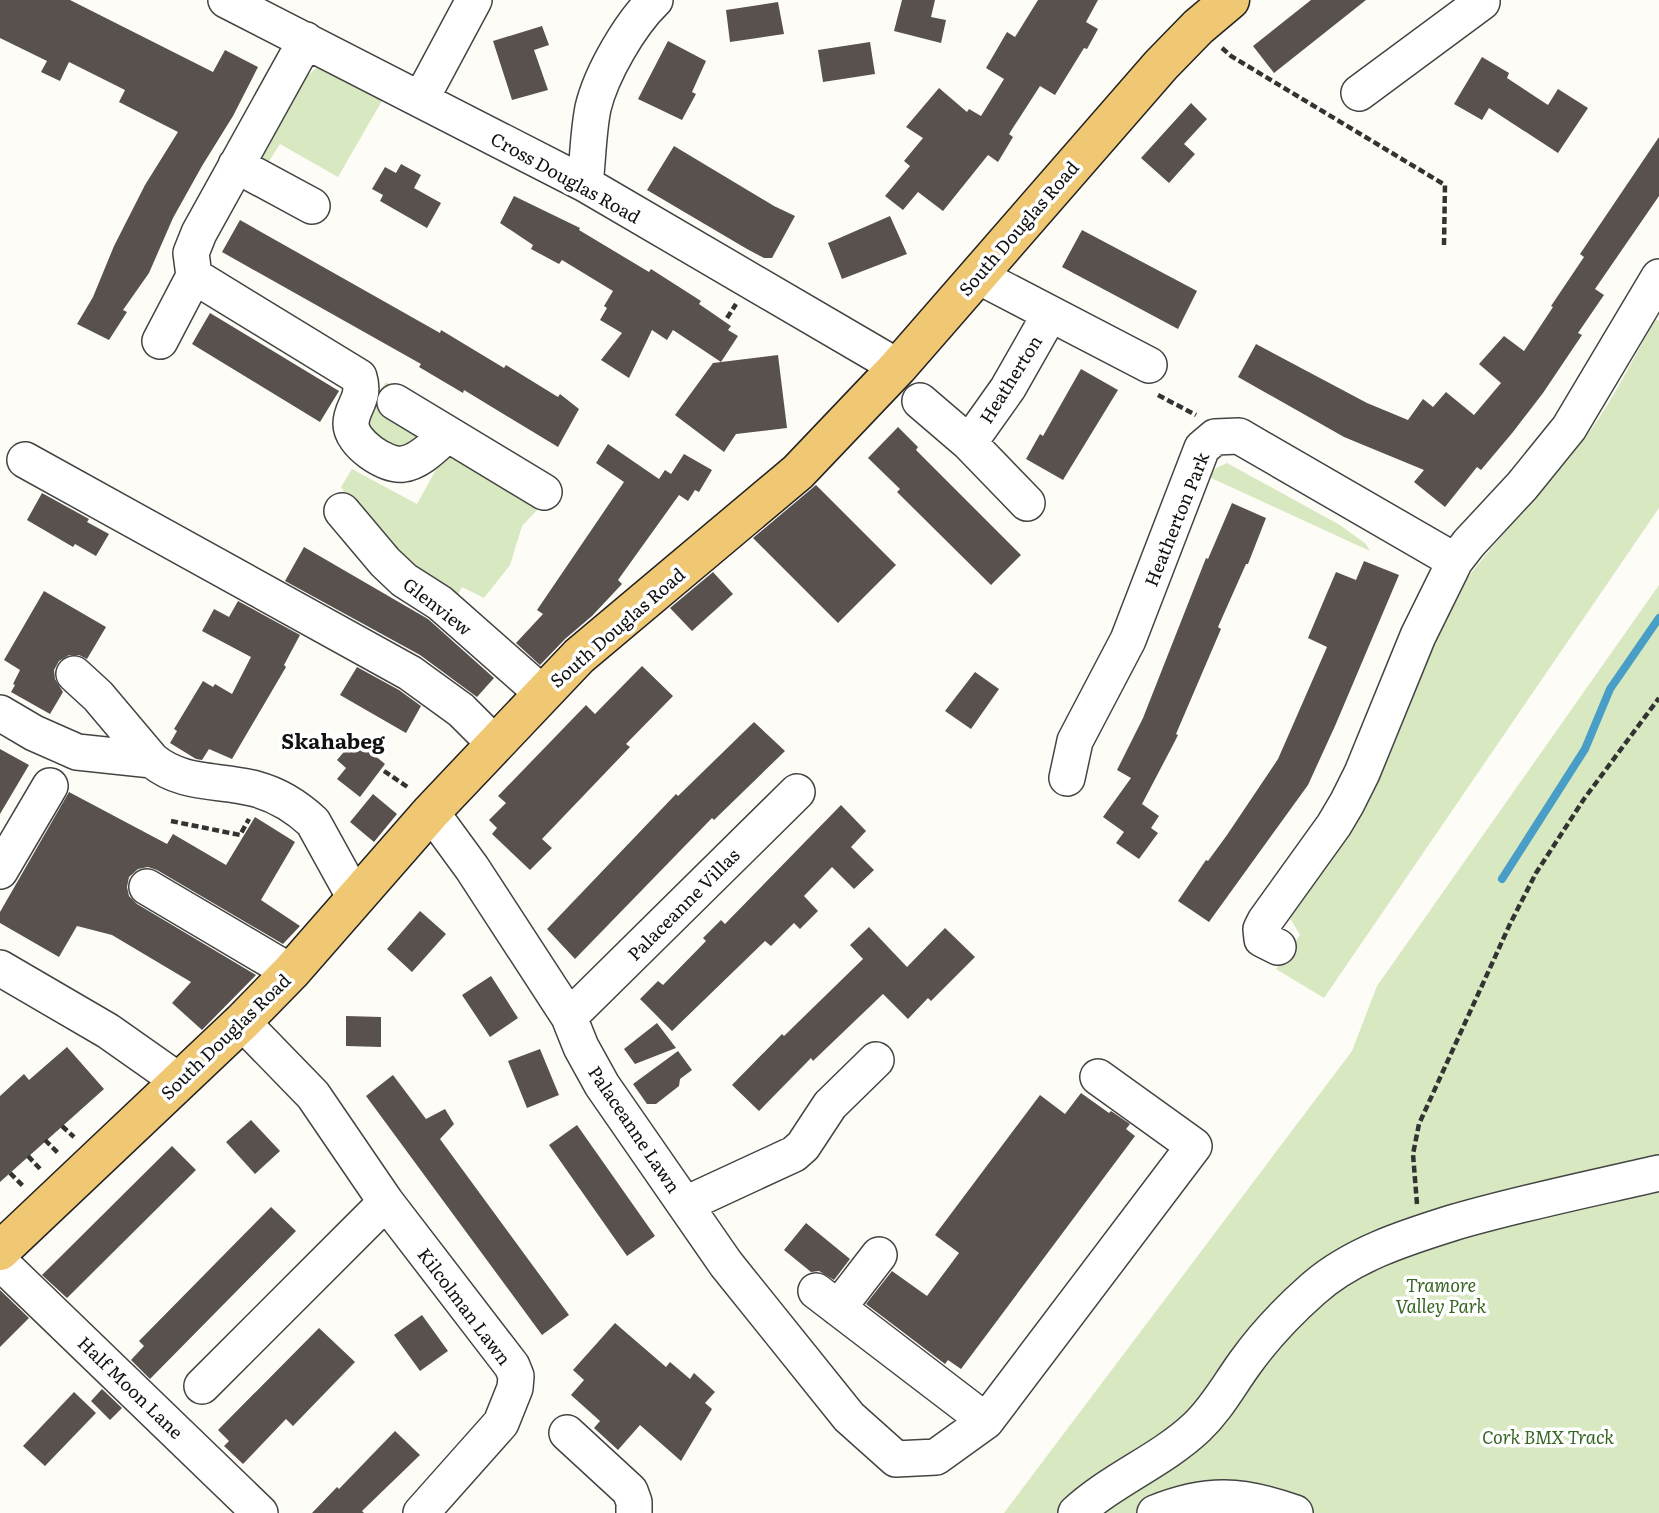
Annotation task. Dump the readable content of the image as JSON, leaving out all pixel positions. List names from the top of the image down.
{
  "streets": {
    "main road": ["South Douglas Road"],
    "street": [
      "Cross Douglas Road",
      "Heatherton",
      "Heatherton Park",
      "Glenview",
      "Palaceanne Villas",
      "Palaceanne Lawn",
      "Kilcolman Lawn",
      "Half Moon Lane"
    ]
  },
  "crossings": [
    ["Cross Douglas Road", "South Douglas Road"],
    ["South Douglas Road", "Heatherton"],
    ["South Douglas Road", "Glenview"],
    ["South Douglas Road", "Palaceanne Lawn"],
    ["South Douglas Road", "Kilcolman Lawn"],
    ["Palaceanne Villas", "Palaceanne Lawn"]
  ],
  "districts": ["Skahabeg"],
  "parks": ["Tramore Valley Park", "Cork BMX Track"]
}
